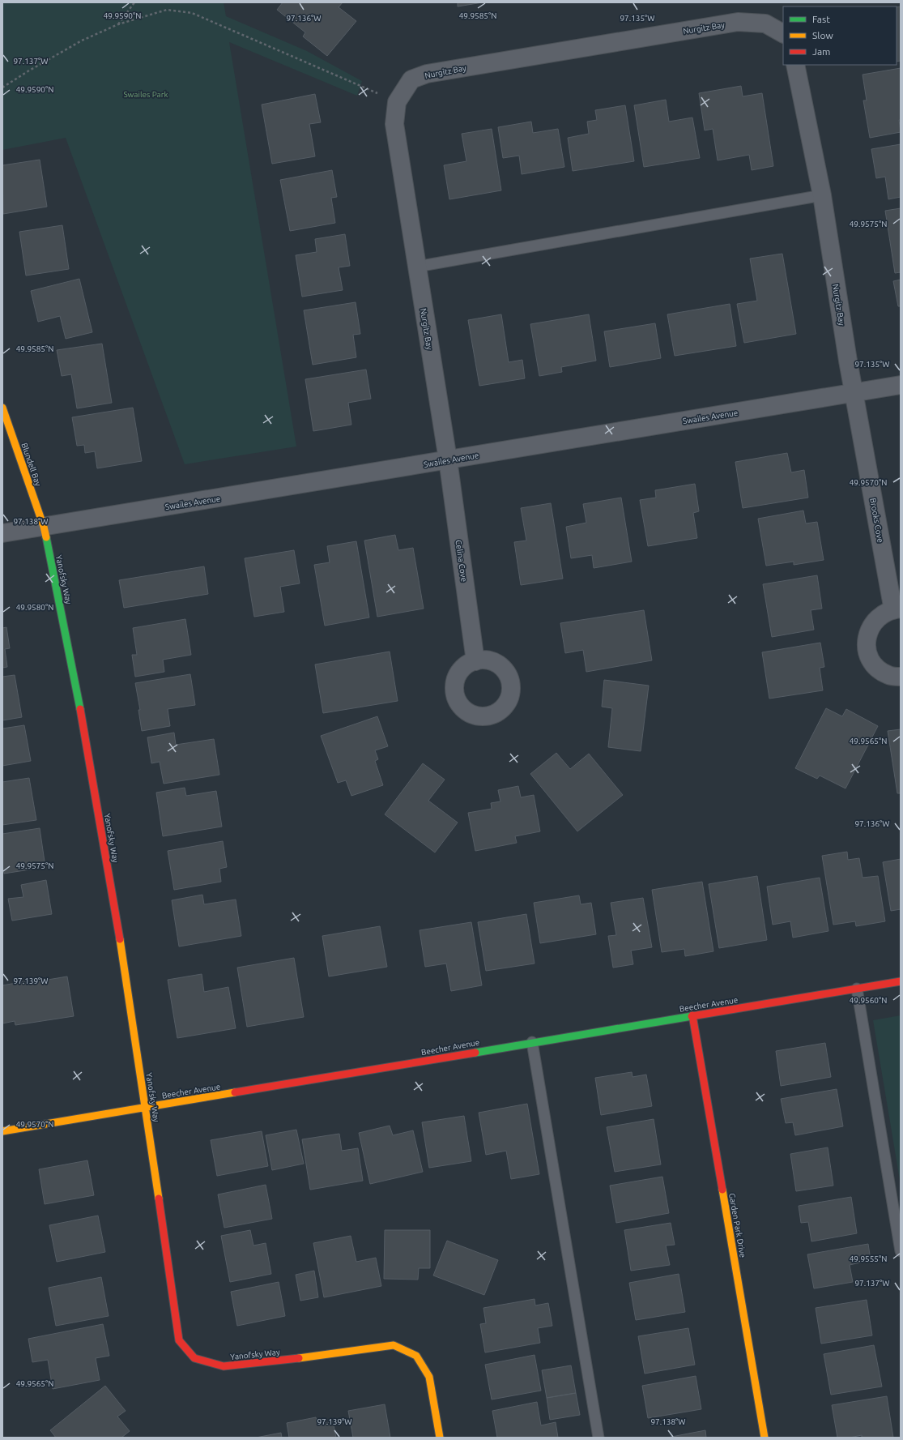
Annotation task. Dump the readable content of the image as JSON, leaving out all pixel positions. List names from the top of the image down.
{
  "streets": {
    "street": [
      "Nurgitz Bay",
      "Swailes Avenue",
      "Blundell Bay",
      "Brooks Cove",
      "Celina Cove",
      "Yanofsky Way",
      "Beecher Avenue",
      "Garden Park Drive"
    ]
  },
  "crossings": [
    ["Nurgitz Bay", "Swailes Avenue"],
    ["Nurgitz Bay", "Brooks Cove"],
    ["Nurgitz Bay", "Celina Cove"],
    ["Swailes Avenue", "Blundell Bay"],
    ["Swailes Avenue", "Brooks Cove"],
    ["Swailes Avenue", "Celina Cove"],
    ["Swailes Avenue", "Yanofsky Way"],
    ["Blundell Bay", "Yanofsky Way"],
    ["Yanofsky Way", "Beecher Avenue"],
    ["Beecher Avenue", "Garden Park Drive"]
  ],
  "parks": ["Swailes Park"],
  "legend": ["Fast", "Slow", "Jam"],
  "coordinates": [
    "49.9590°N",
    "49.9585°N",
    "97.136°W",
    "97.135°W",
    "97.137°W",
    "49.9575°N",
    "49.9570°N",
    "97.138°W",
    "49.9580°N",
    "49.9565°N",
    "97.139°W",
    "49.9560°N",
    "49.9555°N"
  ]
}
